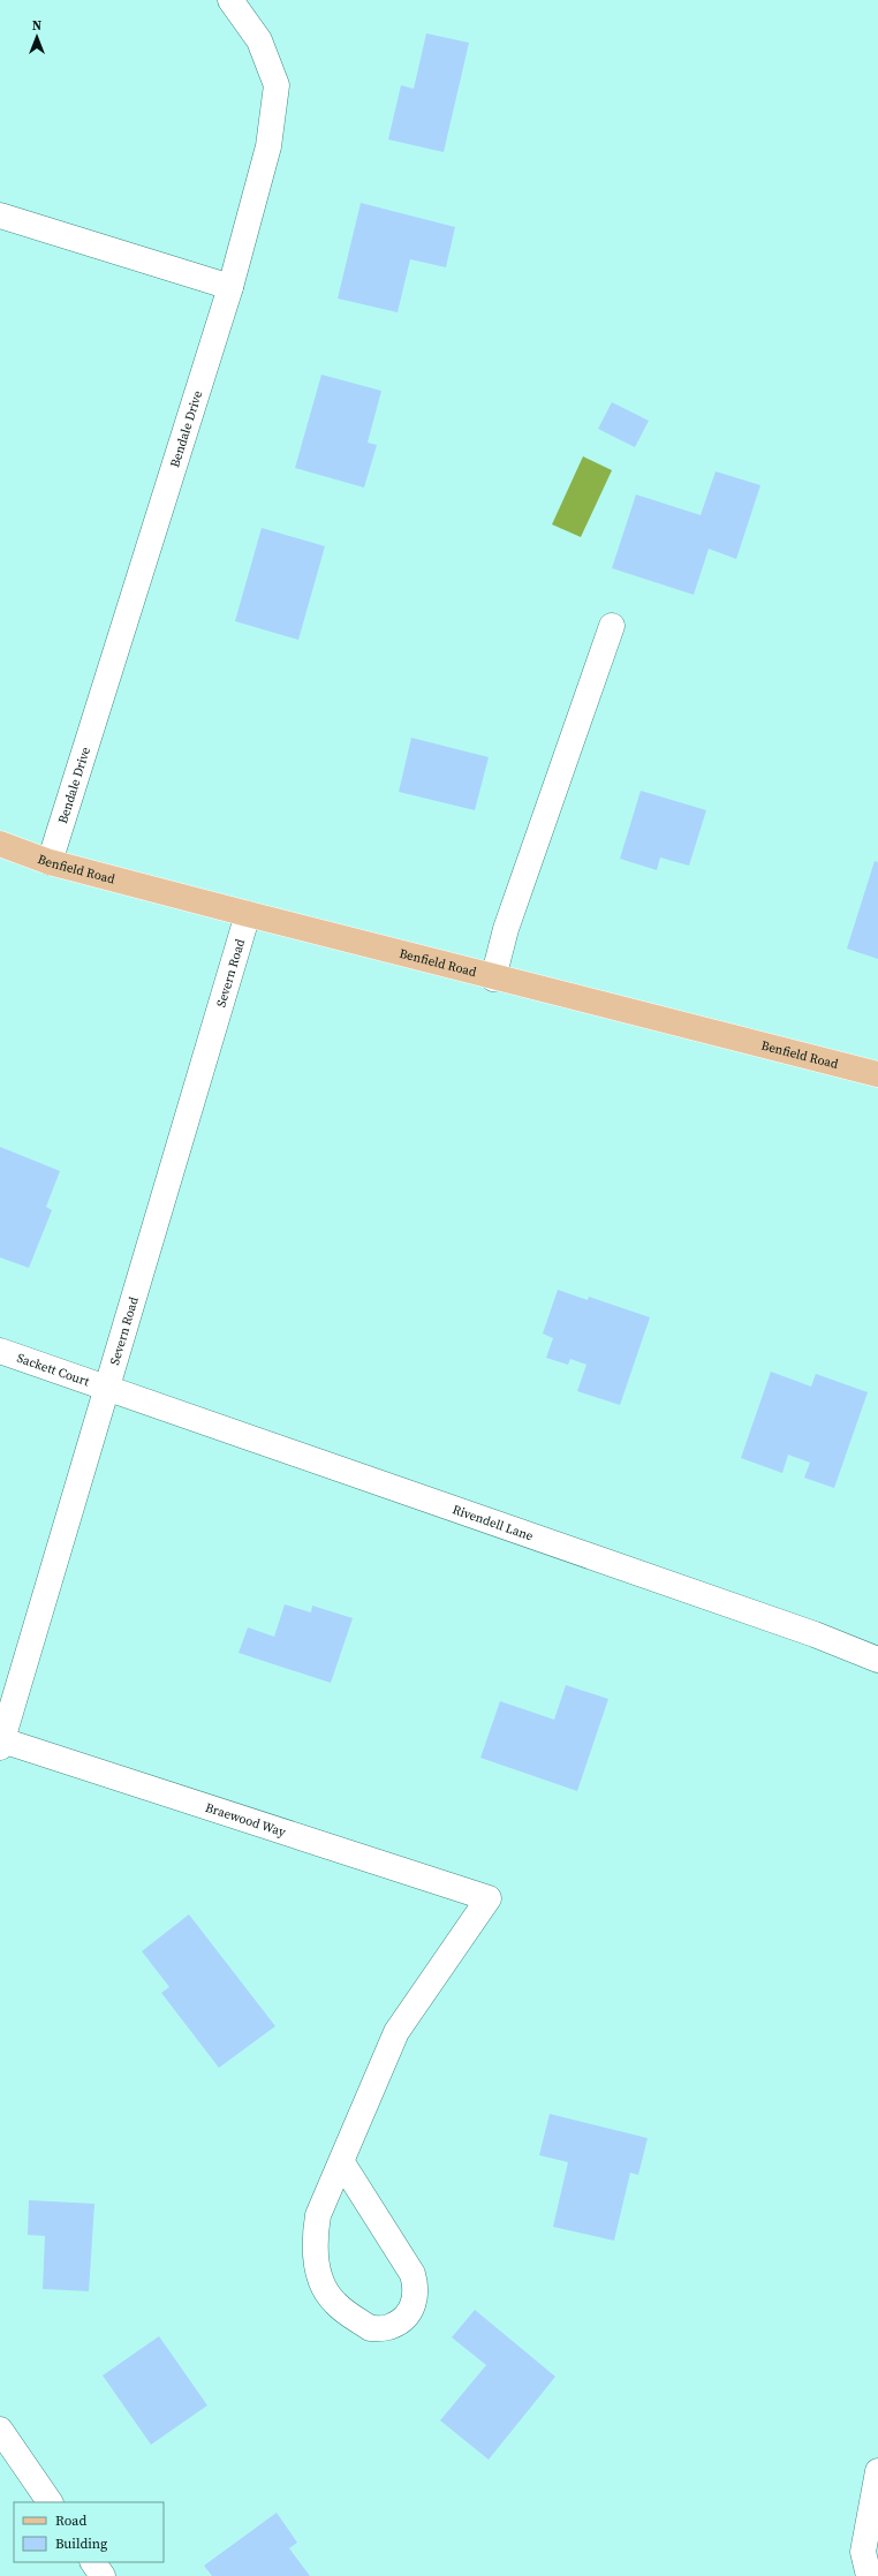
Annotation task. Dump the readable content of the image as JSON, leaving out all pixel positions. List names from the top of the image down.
{
  "streets": {
    "main road": ["Benfield Road"],
    "street": [
      "Bendale Drive",
      "Severn Road",
      "Sackett Court",
      "Rivendell Lane",
      "Braewood Way"
    ]
  },
  "crossings": [
    ["Bendale Drive", "Benfield Road"],
    ["Benfield Road", "Severn Road"],
    ["Severn Road", "Sackett Court"],
    ["Severn Road", "Rivendell Lane"],
    ["Severn Road", "Braewood Way"],
    ["Sackett Court", "Rivendell Lane"]
  ],
  "legend": ["Road", "Building"],
  "north": "top"
}
